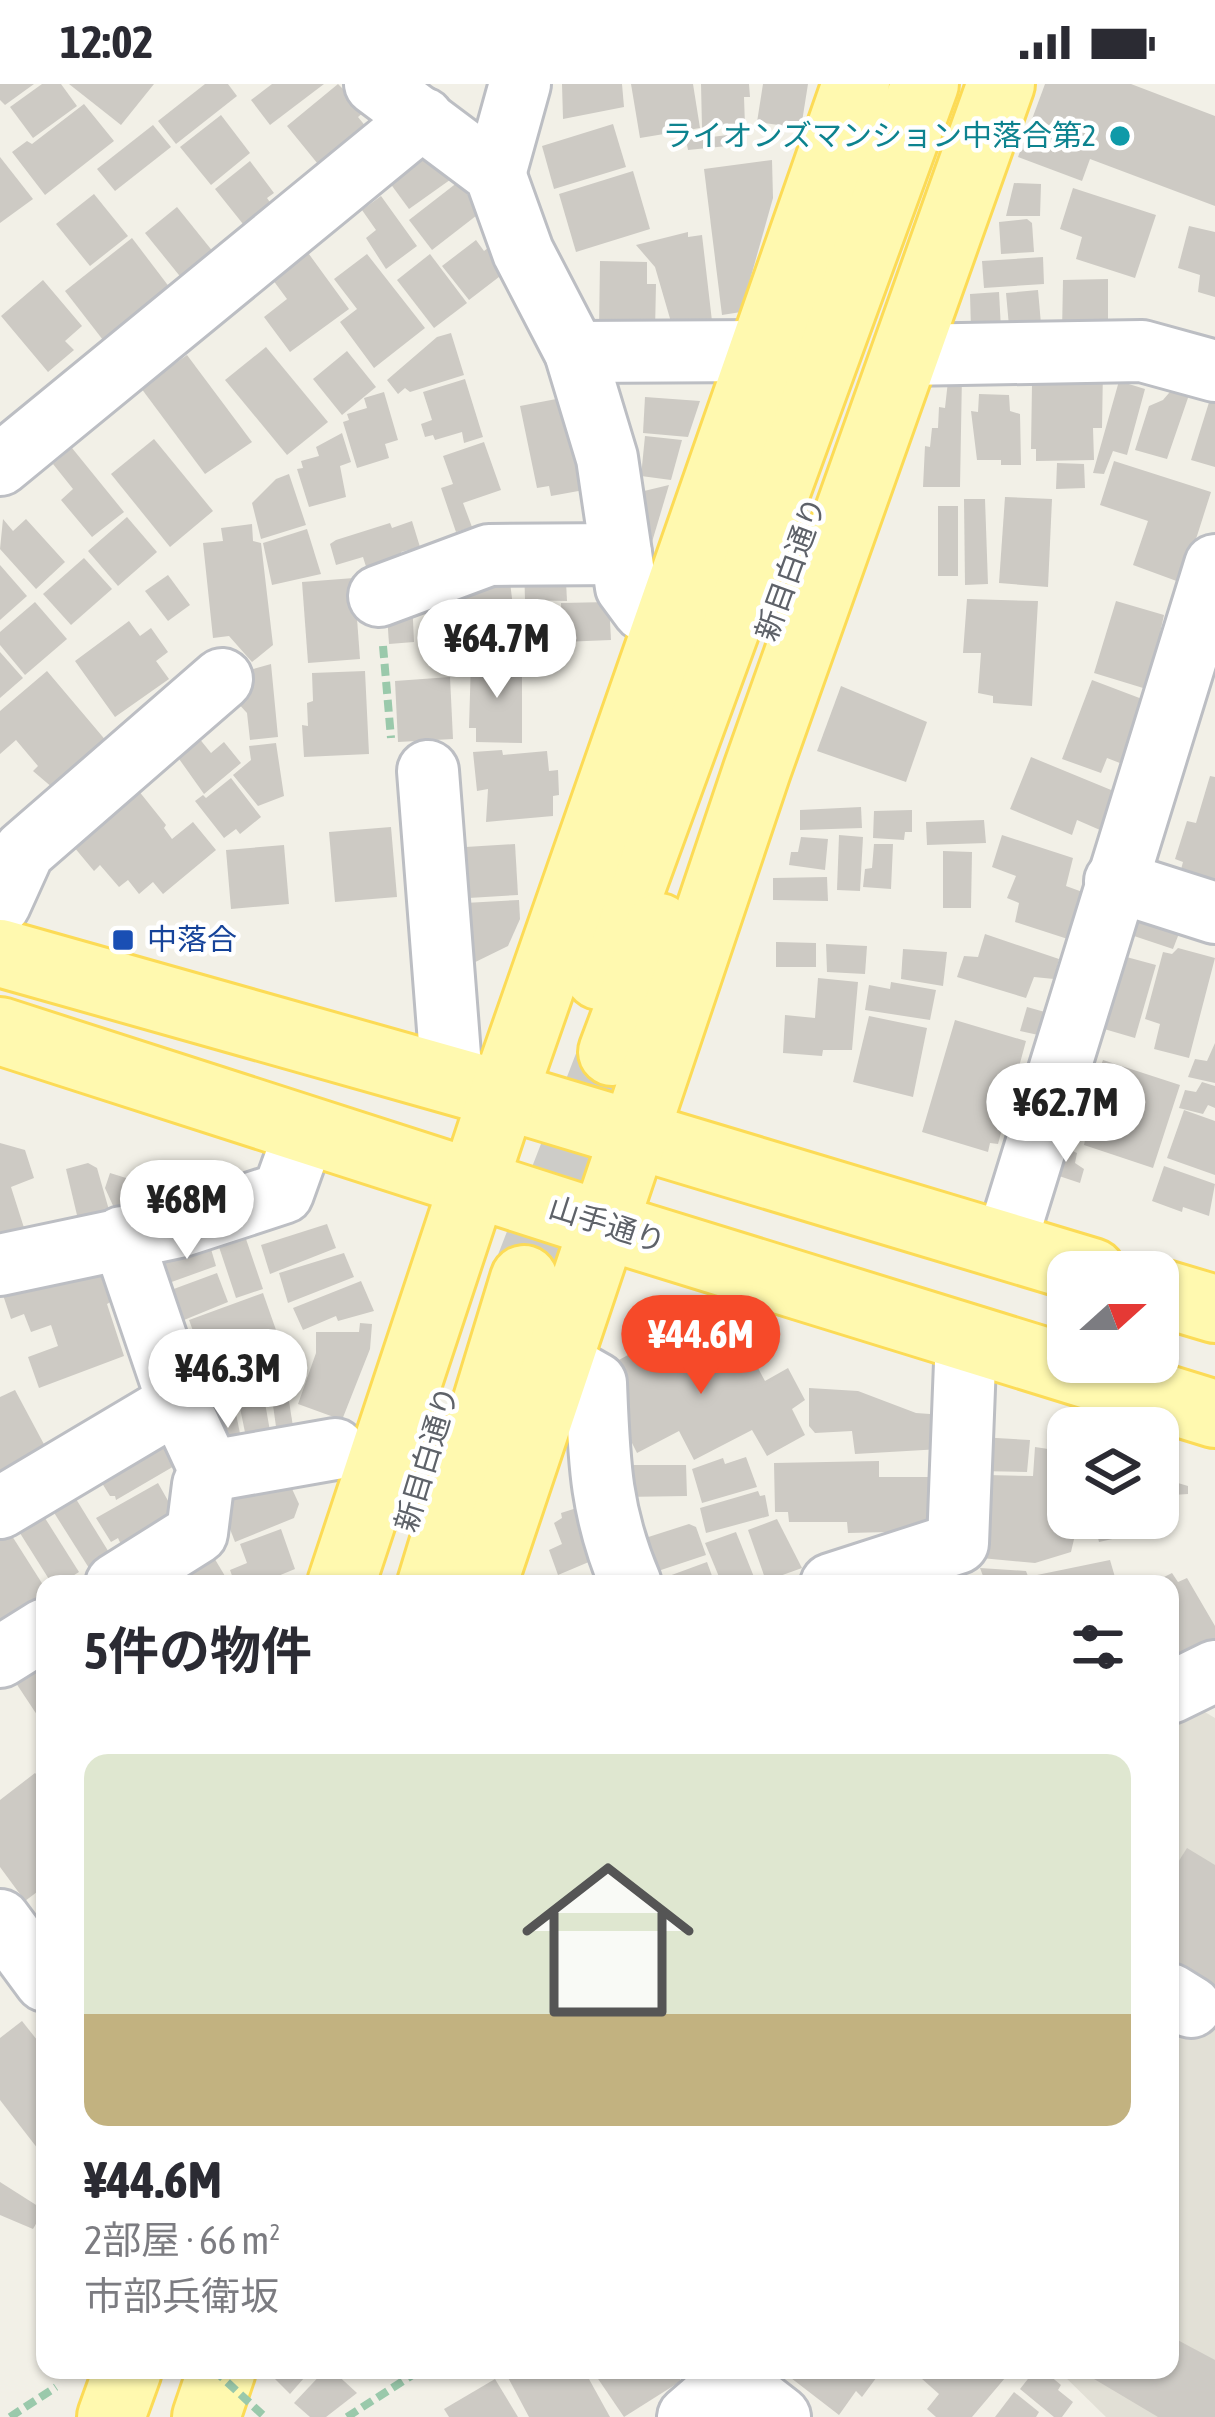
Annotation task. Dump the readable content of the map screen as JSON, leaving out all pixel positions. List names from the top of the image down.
{
  "streets": {
    "main road": ["新目白通り", "山手通り"]
  },
  "places": {
    "other": ["ライオンズマンション中落合第2"],
    "transit": ["中落合"]
  },
  "north": "right",
  "page": {
    "status": "12:02",
    "price": [
      "¥64.7M",
      "¥62.7M",
      "¥68M",
      "¥44.6M",
      "¥46.3M"
    ],
    "heading": "5件の物件",
    "list": [
      {
        "name": "¥44.6M",
        "note": "2部屋 · 66 m² · 市部兵衛坂"
      }
    ]
  }
}
